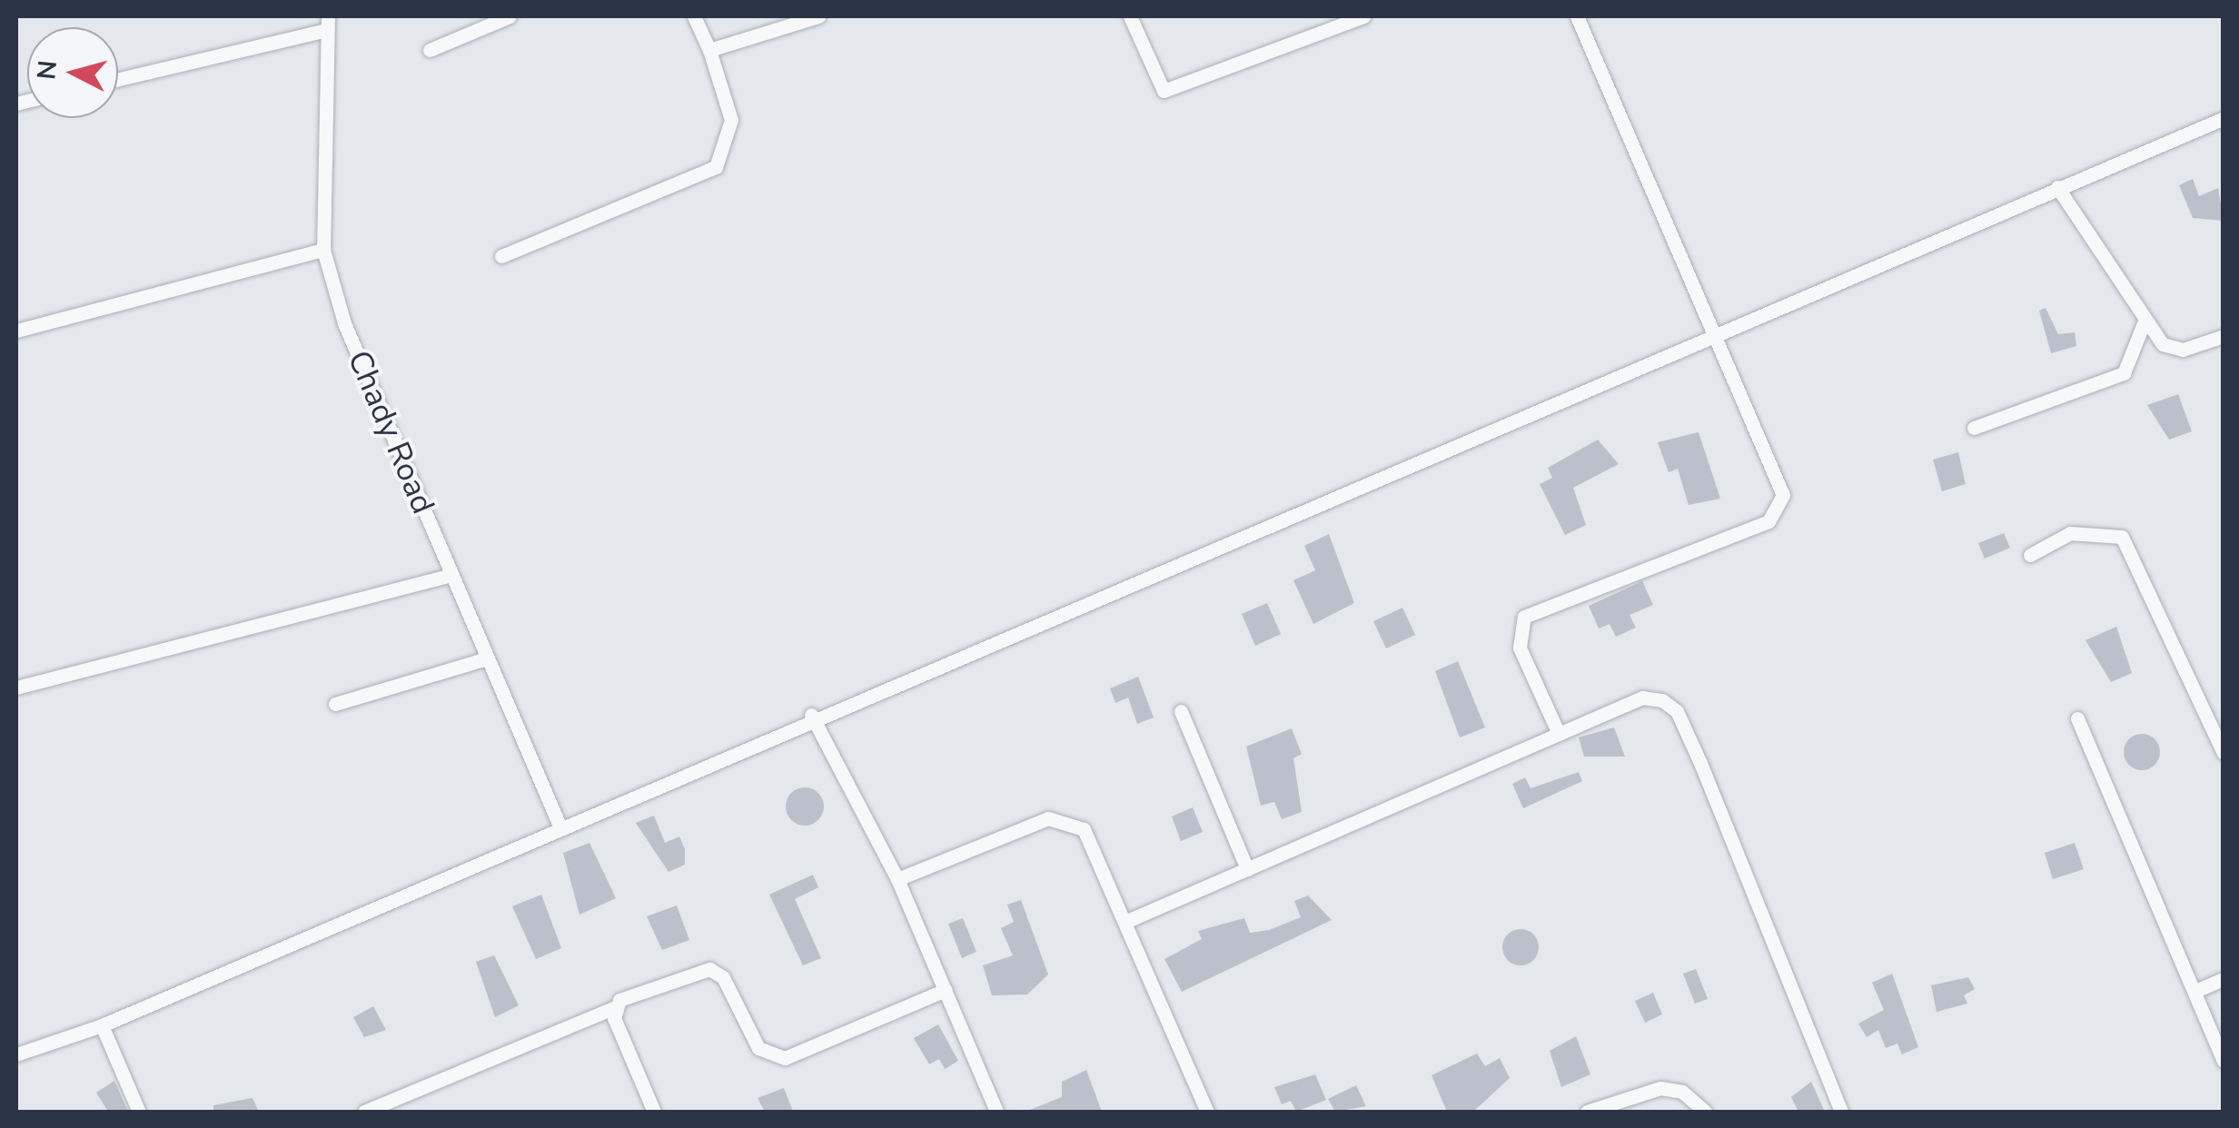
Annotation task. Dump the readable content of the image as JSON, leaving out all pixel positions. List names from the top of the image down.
{
  "streets": {
    "street": ["Chady Road"]
  },
  "north": "left"
}
